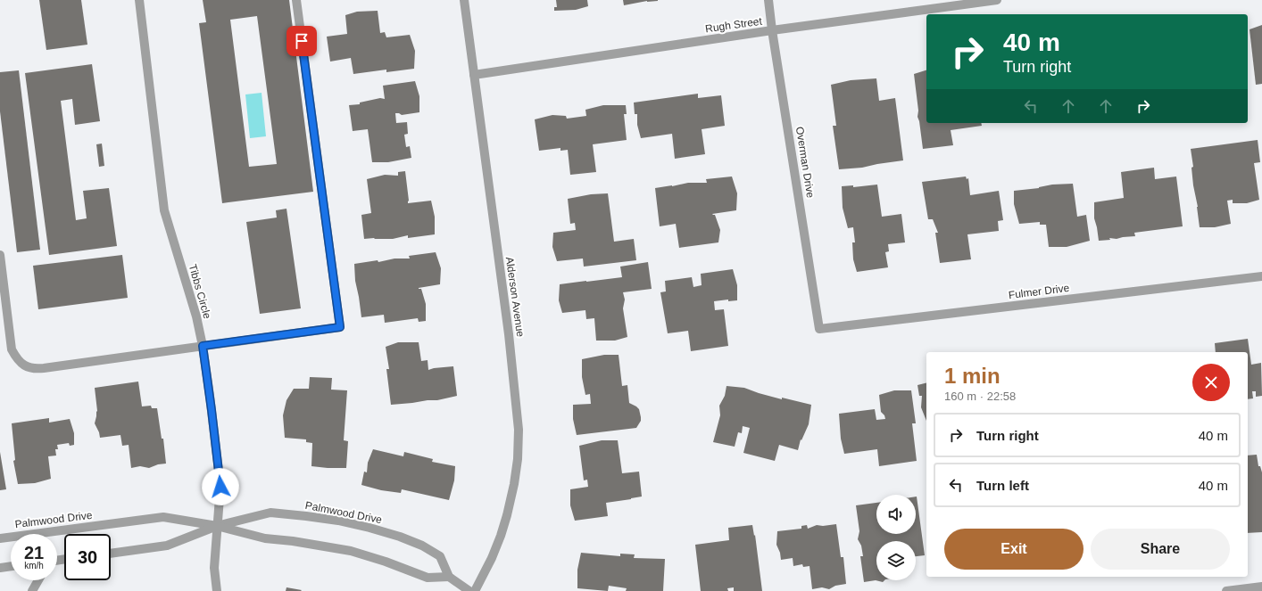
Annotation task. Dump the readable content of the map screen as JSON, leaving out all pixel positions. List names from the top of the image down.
{
  "streets": {
    "street": [
      "Rugh Street",
      "Overman Drive",
      "Tibbs Circle",
      "Fulmer Drive",
      "Alderson Avenue",
      "Palmwood Drive"
    ]
  },
  "crossings": [
    ["Rugh Street", "Overman Drive"],
    ["Rugh Street", "Alderson Avenue"],
    ["Overman Drive", "Fulmer Drive"],
    ["Tibbs Circle", "Palmwood Drive"]
  ],
  "page": {
    "turn": ["40 m", "Turn right"],
    "heading": ["1 min", "160 m · 22:58"],
    "list": [
      {
        "name": "Turn right",
        "value": "40 m"
      },
      {
        "name": "Turn left",
        "value": "40 m"
      }
    ],
    "buttons": ["Exit", "Share"],
    "speed": "21 km/h",
    "limit": "30"
  }
}
